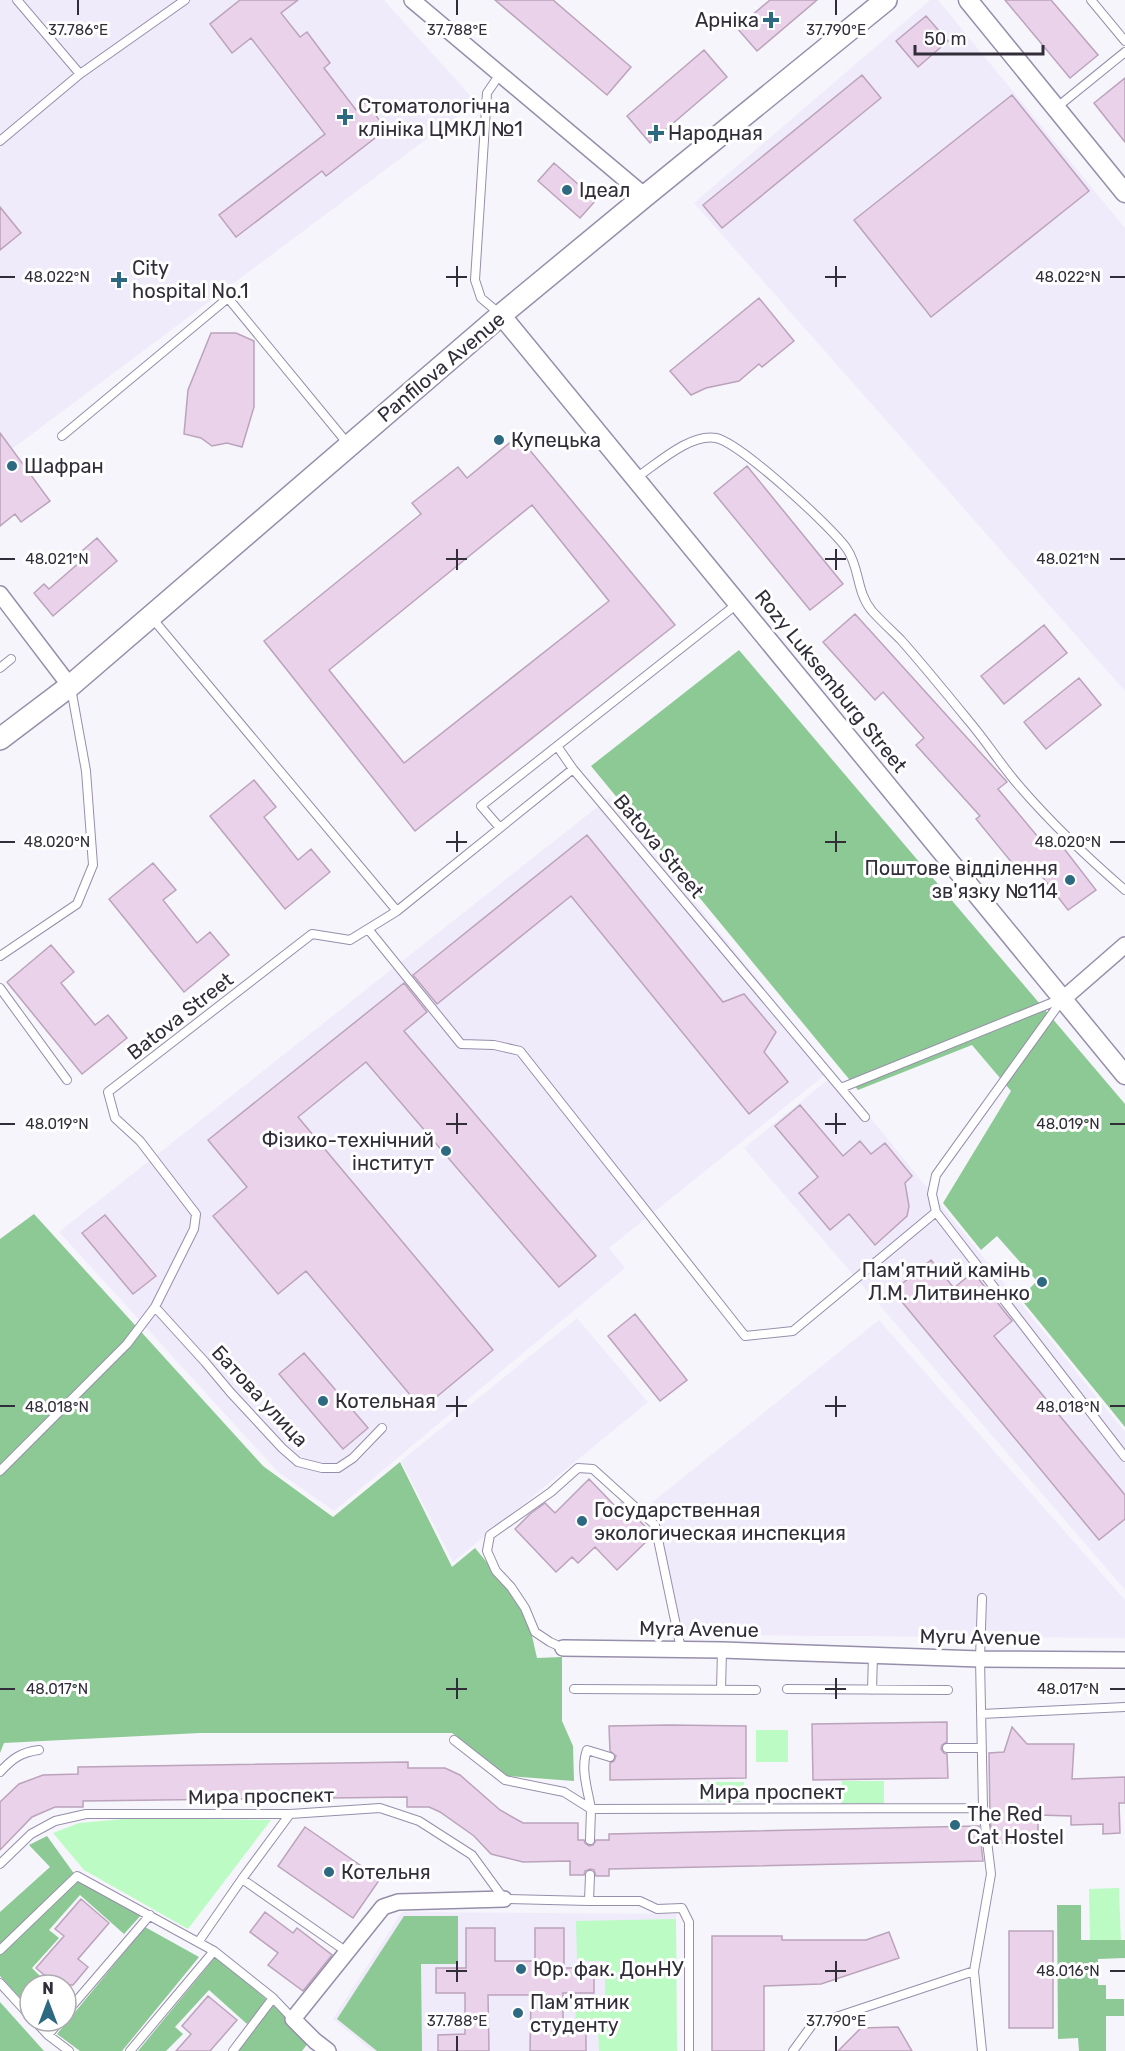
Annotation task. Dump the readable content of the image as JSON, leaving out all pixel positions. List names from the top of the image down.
{
  "streets": {
    "main road": ["Panfilova Avenue"],
    "street": ["Rozy Luksemburg Street", "Myra Avenue", "Myru Avenue"],
    "lane": ["Batova Street", "Батова улица", "Мира проспект"]
  },
  "crossings": [
    ["Panfilova Avenue", "Rozy Luksemburg Street"],
    ["Batova Street", "Батова улица"],
    ["Myra Avenue", "Myru Avenue"]
  ],
  "places": {
    "health": [
      "Арніка",
      "Стоматологічна клініка ЦМКЛ №1",
      "Народная",
      "City hospital No.1"
    ],
    "other": [
      "Ідеал",
      "Купецька",
      "Шафран",
      "Поштове відділення зв'язку №114",
      "Фізико-технічний інститут",
      "Пам'ятний камінь Л.М. Литвиненко",
      "Котельная",
      "Государственная экологическая инспекция",
      "The Red Cat Hostel",
      "Котельня",
      "Юр. фак. ДонНУ",
      "Пам'ятник студенту"
    ]
  },
  "scale_bar": "50 m",
  "north": "top",
  "coordinates": [
    "37.786°E",
    "37.788°E",
    "37.790°E",
    "48.022°N",
    "48.021°N",
    "48.020°N",
    "48.019°N",
    "48.018°N",
    "48.017°N",
    "48.016°N"
  ]
}
